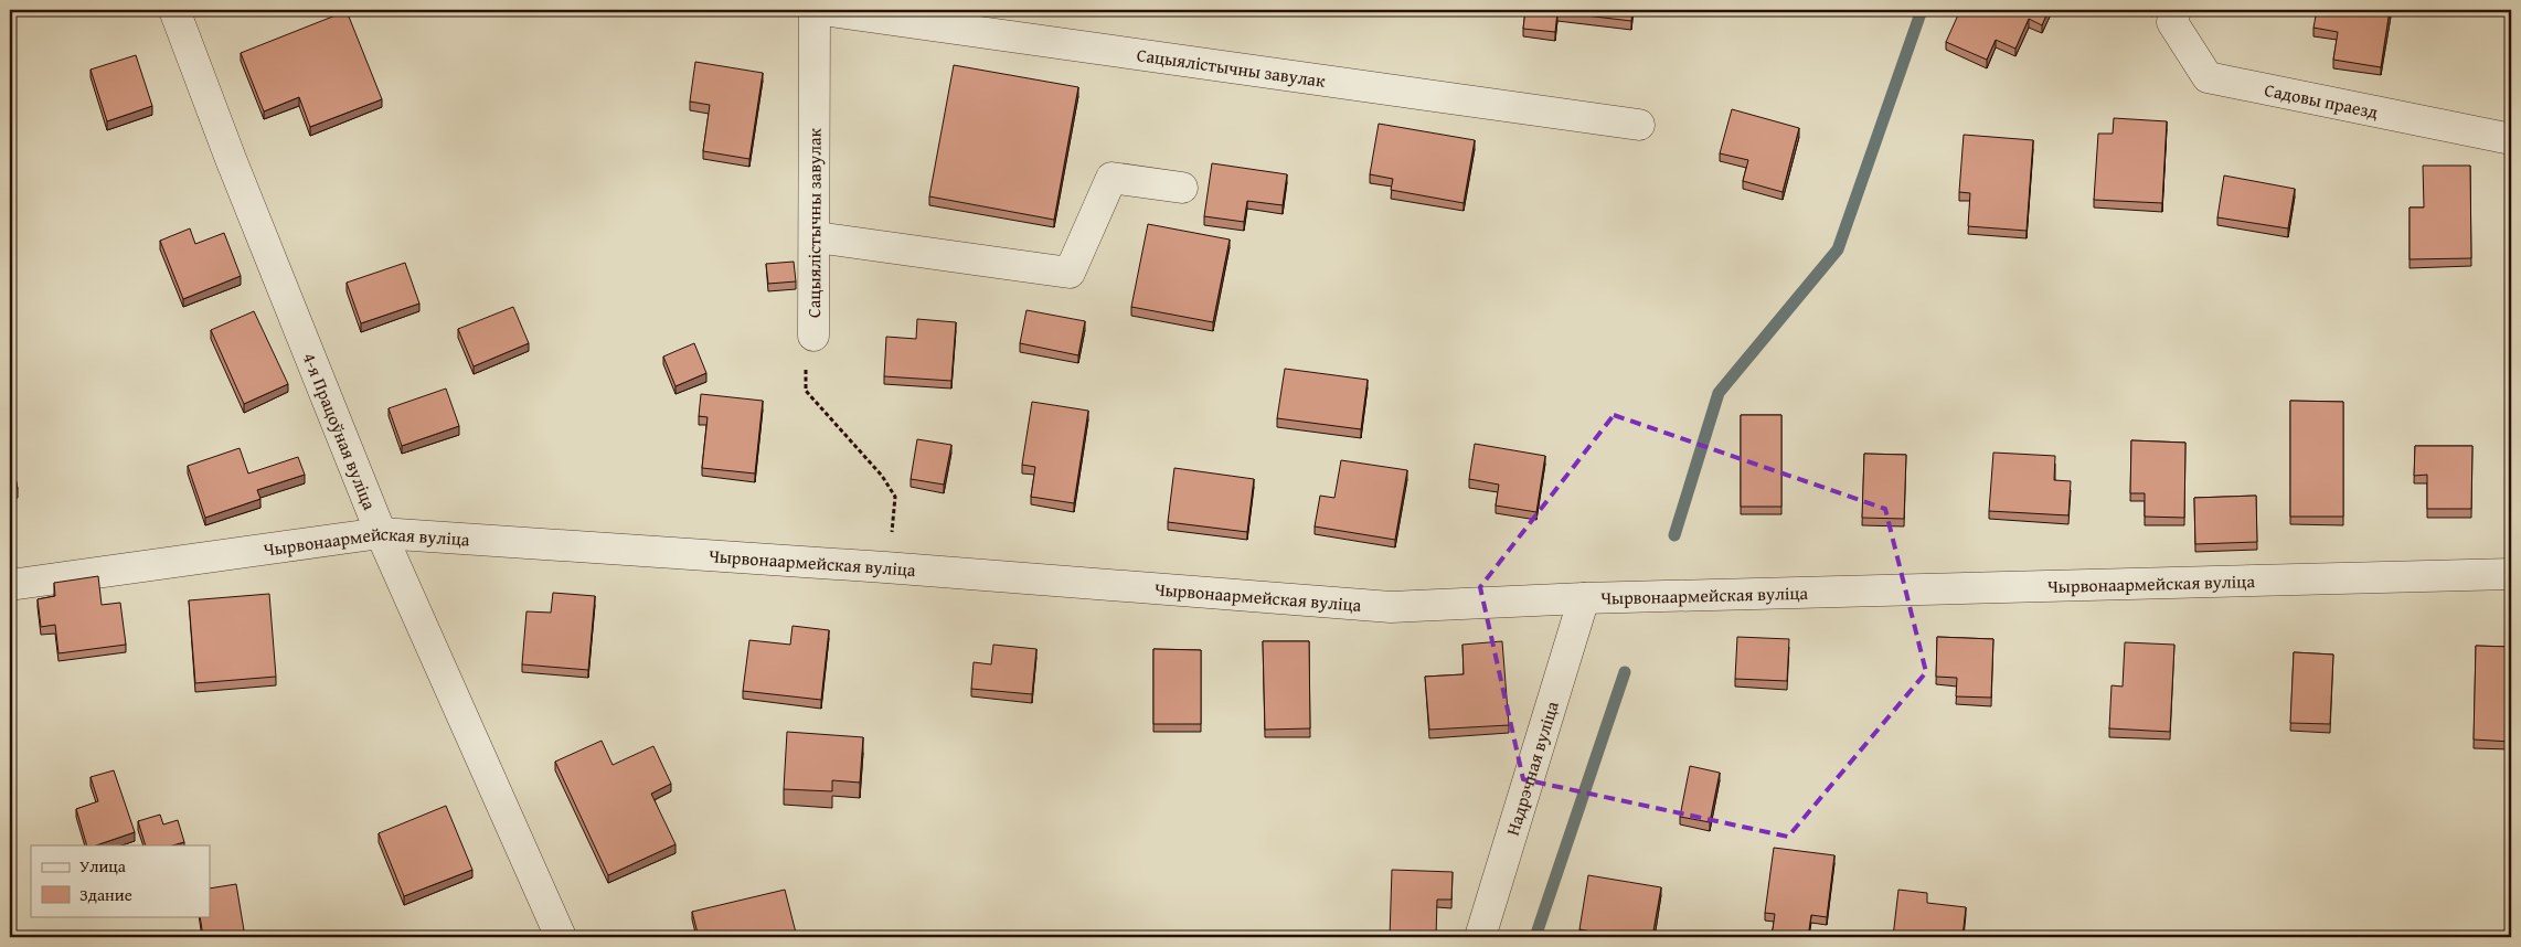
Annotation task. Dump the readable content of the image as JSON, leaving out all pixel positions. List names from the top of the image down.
{
  "streets": {
    "street": [
      "Сацыялістычны завулак",
      "Садовы праезд",
      "4-я Працоўная вуліца",
      "Чырвонаармейская вуліца",
      "Надрэчная вуліца"
    ]
  },
  "crossings": [
    ["4-я Працоўная вуліца", "Чырвонаармейская вуліца"],
    ["Чырвонаармейская вуліца", "Надрэчная вуліца"]
  ],
  "legend": ["Улица", "Здание"]
}
